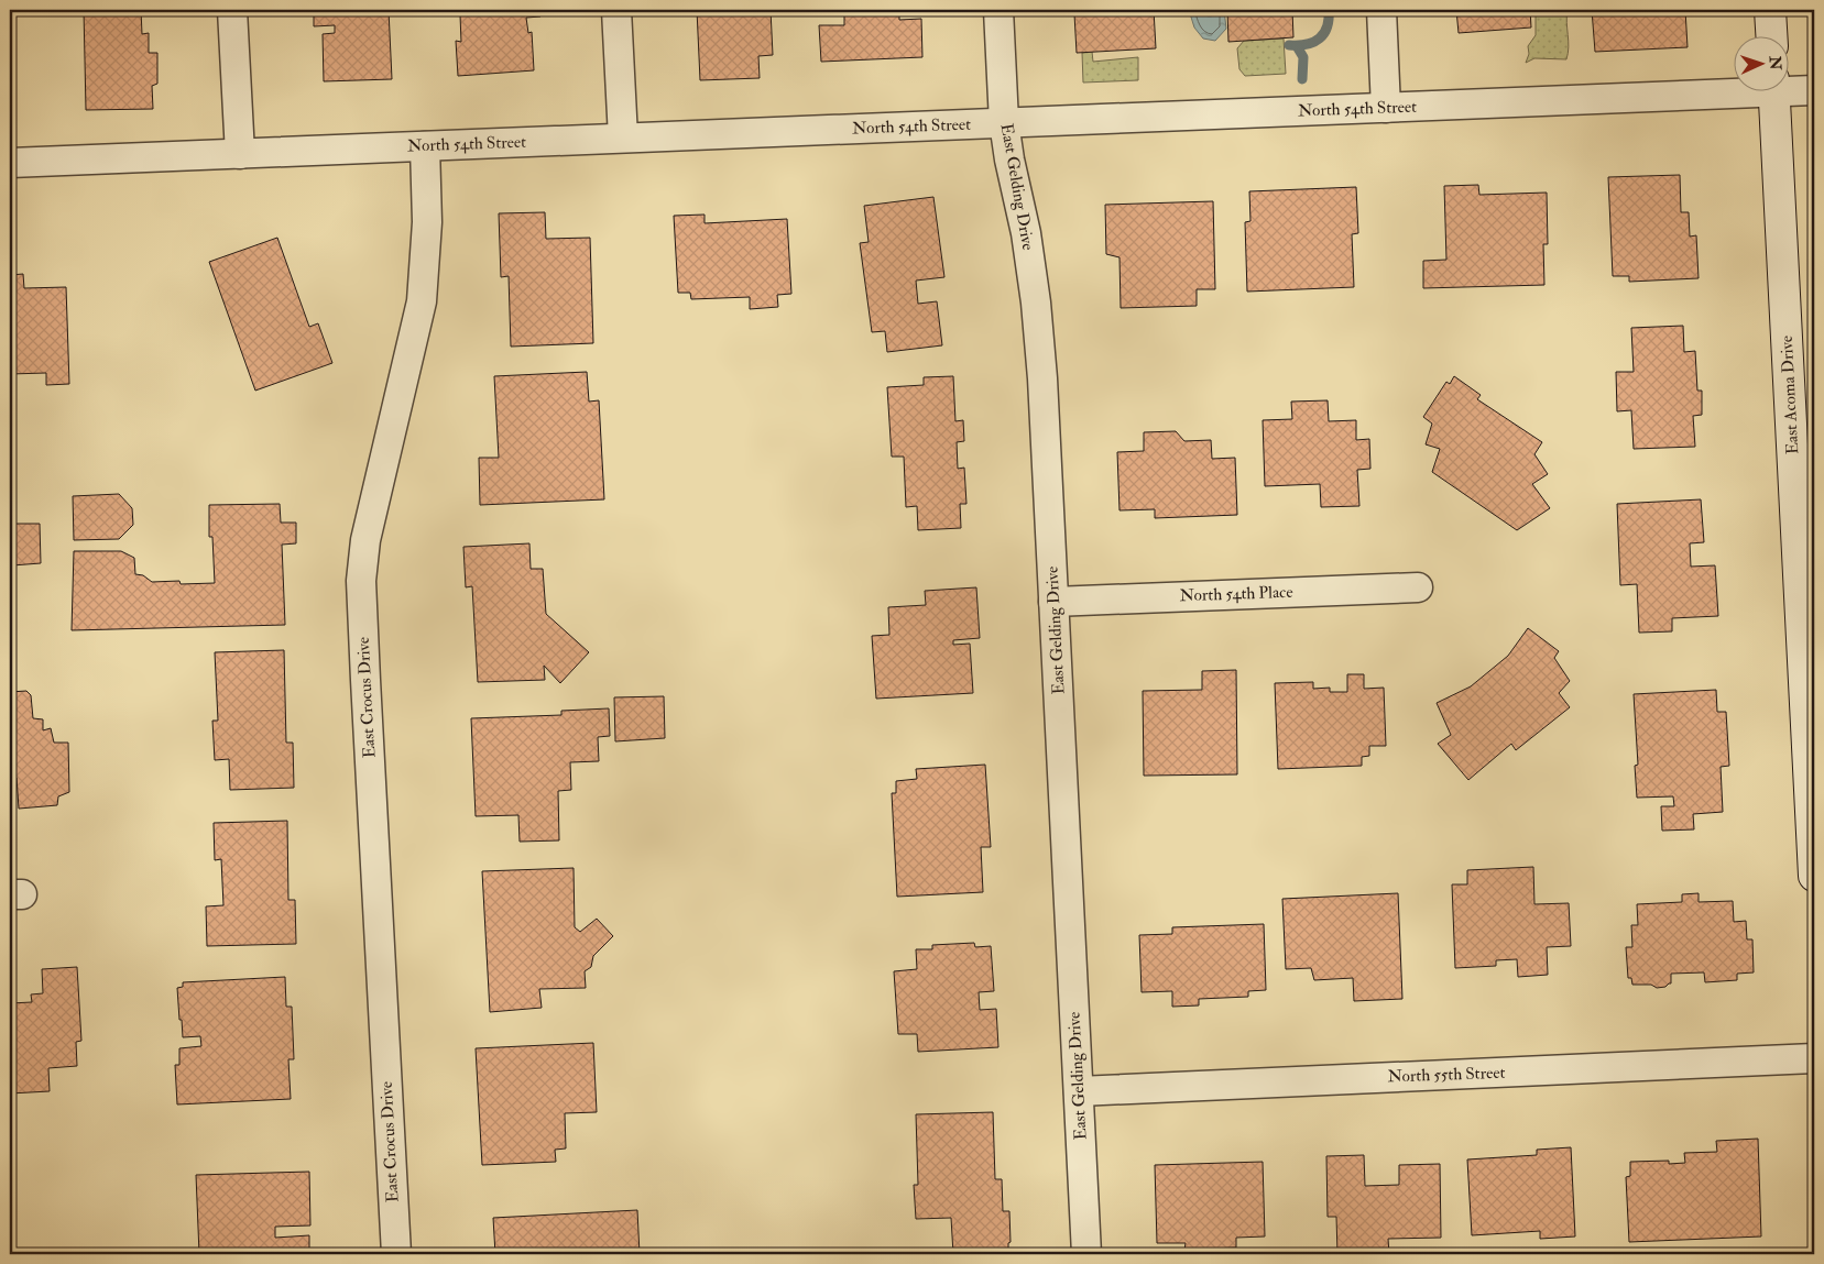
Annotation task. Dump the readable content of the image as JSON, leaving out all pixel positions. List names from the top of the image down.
{
  "streets": {
    "street": [
      "North 54th Street",
      "East Gelding Drive",
      "East Acoma Drive",
      "North 54th Place",
      "East Crocus Drive",
      "North 55th Street"
    ]
  },
  "crossings": [
    ["North 54th Street", "East Gelding Drive"],
    ["North 54th Street", "East Crocus Drive"],
    ["East Gelding Drive", "North 54th Place"],
    ["East Gelding Drive", "North 55th Street"]
  ],
  "north": "right"
}
